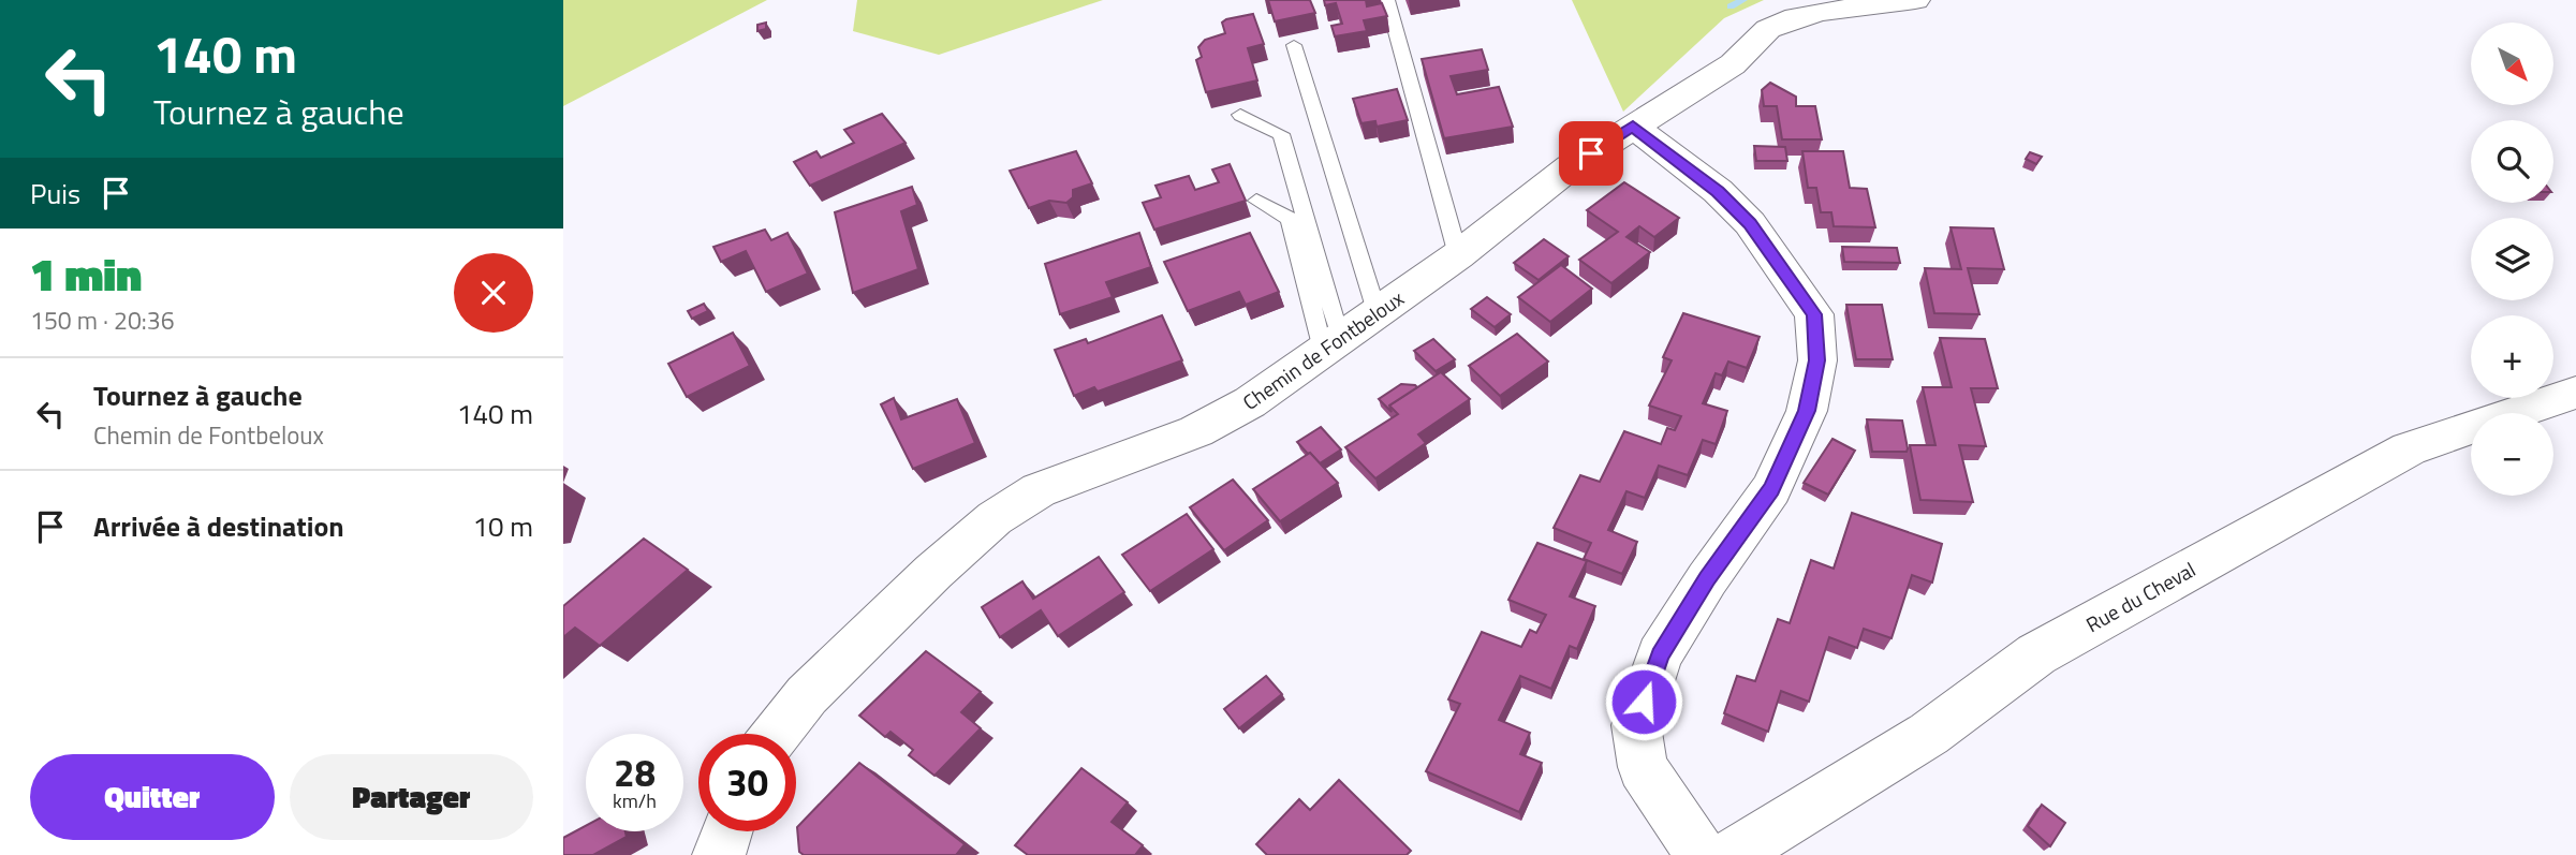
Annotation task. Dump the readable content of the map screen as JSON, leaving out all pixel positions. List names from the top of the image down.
{
  "streets": {
    "street": ["Chemin de Fontbeloux", "Rue du Cheval"]
  },
  "north": "bottom right",
  "page": {
    "turn": ["140 m", "Tournez à gauche"],
    "map_buttons": ["+", "−"],
    "then": "Puis",
    "heading": ["1 min", "150 m · 20:36"],
    "list": [
      {
        "name": "Tournez à gauche",
        "note": "Chemin de Fontbeloux",
        "value": "140 m"
      },
      {
        "name": "Arrivée à destination",
        "value": "10 m"
      }
    ],
    "speed": "28 km/h",
    "limit": "30",
    "buttons": ["Quitter", "Partager"]
  }
}
